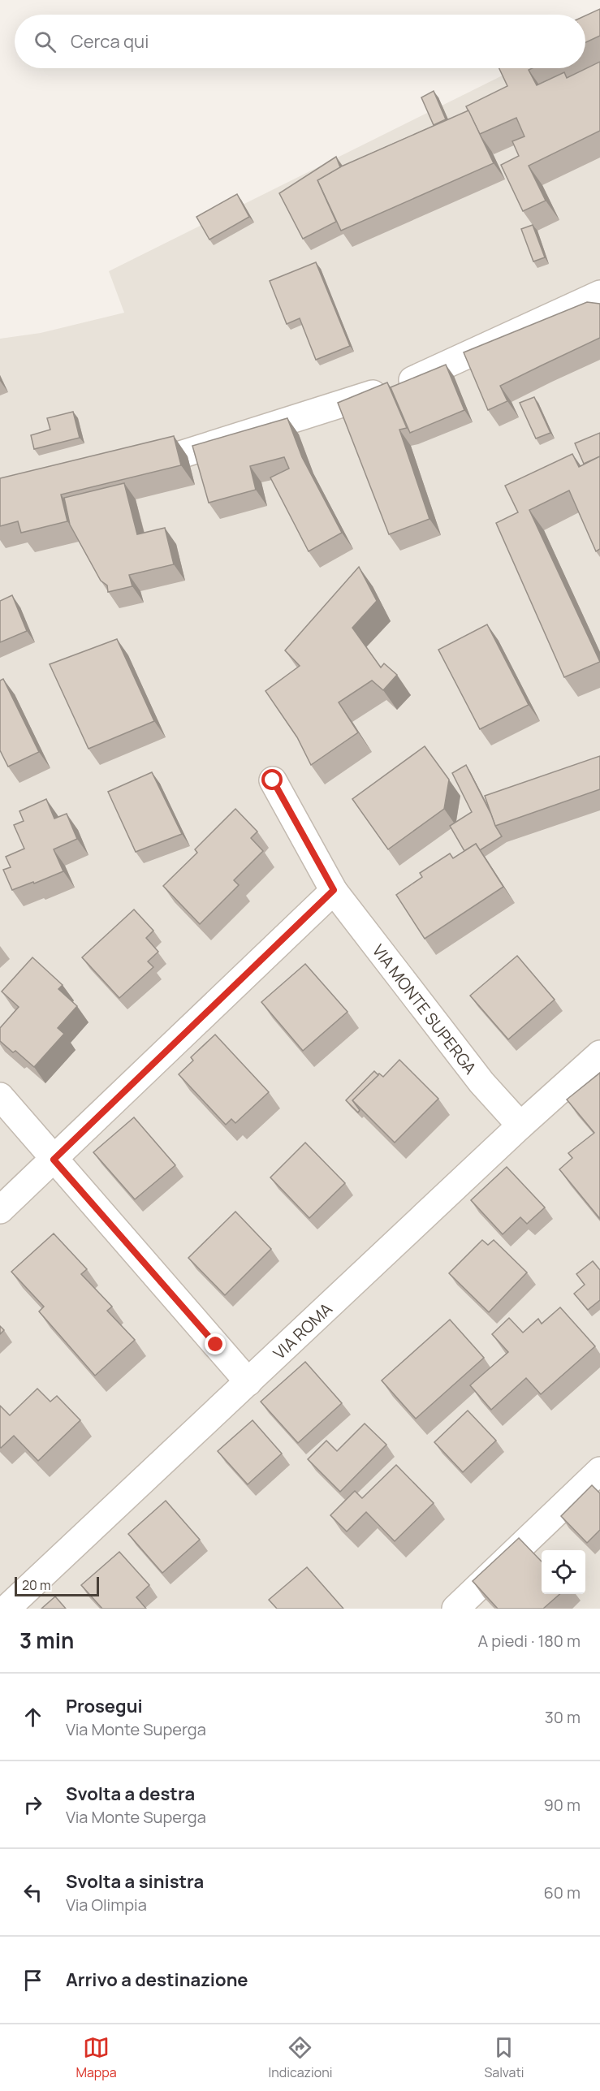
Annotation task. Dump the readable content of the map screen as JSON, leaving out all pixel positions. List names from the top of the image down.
{
  "streets": {
    "street": ["VIA MONTE SUPERGA", "VIA ROMA"]
  },
  "crossings": [
    ["VIA MONTE SUPERGA", "VIA ROMA"]
  ],
  "scale_bar": "20 m",
  "page": {
    "search": "Cerca qui",
    "scale": "20 m",
    "heading": ["3 min", "A piedi · 180 m"],
    "list": [
      ["Prosegui", "Via Monte Superga", "30 m"],
      ["Svolta a destra", "Via Monte Superga", "90 m"],
      ["Svolta a sinistra", "Via Olimpia", "60 m"],
      "Arrivo a destinazione"
    ],
    "nav": ["Mappa", "Indicazioni", "Salvati"]
  }
}
